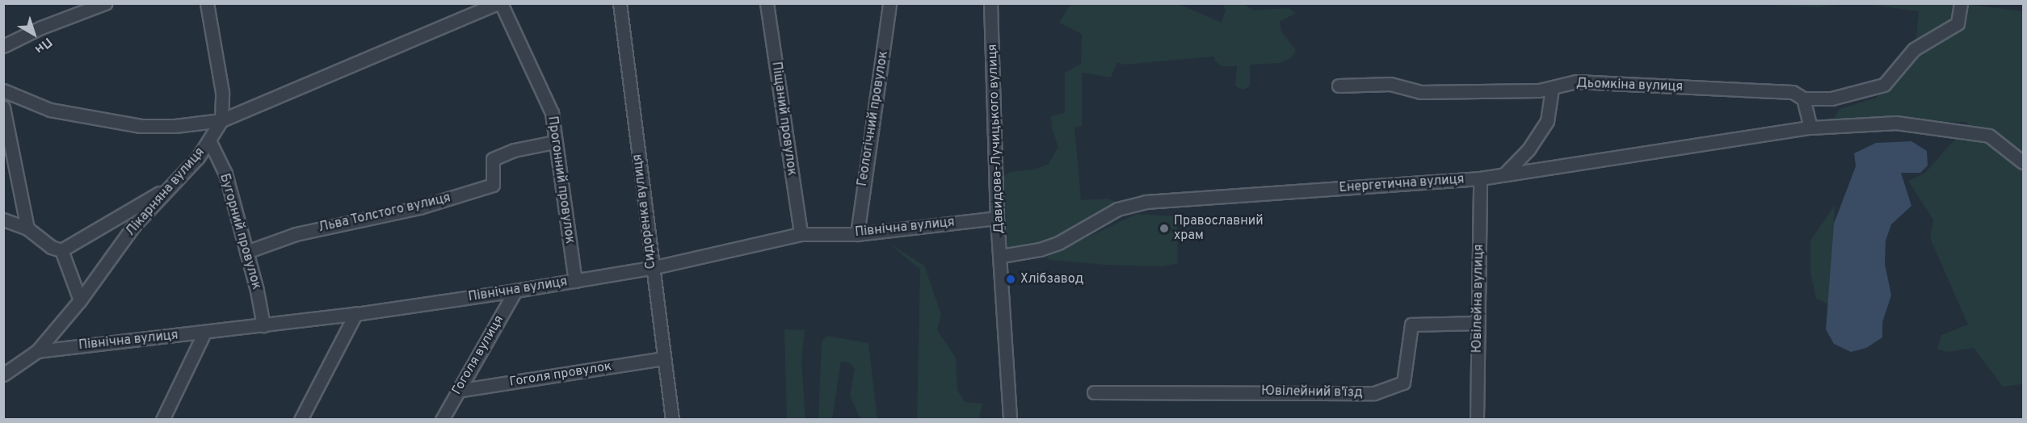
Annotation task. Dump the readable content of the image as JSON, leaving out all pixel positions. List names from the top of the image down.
{
  "streets": {
    "street": [
      "Дьомкіна вулиця",
      "Піщаний провулок",
      "Геологічний провулок",
      "Давидова-Лучицького вулиця",
      "Прогонний провулок",
      "Енергетична вулиця",
      "Лікарняна вулиця",
      "Сидоренка вулиця",
      "Льва Толстого вулиця",
      "Північна вулиця",
      "Бугорний провулок",
      "Ювілейна вулиця",
      "Гоголя вулиця",
      "Гоголя провулок",
      "Ювілейний в'їзд"
    ]
  },
  "crossings": [
    ["Піщаний провулок", "Північна вулиця"],
    ["Геологічний провулок", "Північна вулиця"],
    ["Давидова-Лучицького вулиця", "Енергетична вулиця"],
    ["Давидова-Лучицького вулиця", "Північна вулиця"],
    ["Прогонний провулок", "Льва Толстого вулиця"],
    ["Прогонний провулок", "Північна вулиця"],
    ["Енергетична вулиця", "Ювілейна вулиця"],
    ["Лікарняна вулиця", "Північна вулиця"],
    ["Лікарняна вулиця", "Бугорний провулок"],
    ["Сидоренка вулиця", "Північна вулиця"],
    ["Сидоренка вулиця", "Гоголя провулок"],
    ["Льва Толстого вулиця", "Бугорний провулок"],
    ["Північна вулиця", "Бугорний провулок"],
    ["Північна вулиця", "Гоголя вулиця"],
    ["Ювілейна вулиця", "Ювілейний в'їзд"],
    ["Гоголя вулиця", "Гоголя провулок"]
  ],
  "places": ["Православний храм", "Хлібзавод"],
  "north": "bottom right"
}
